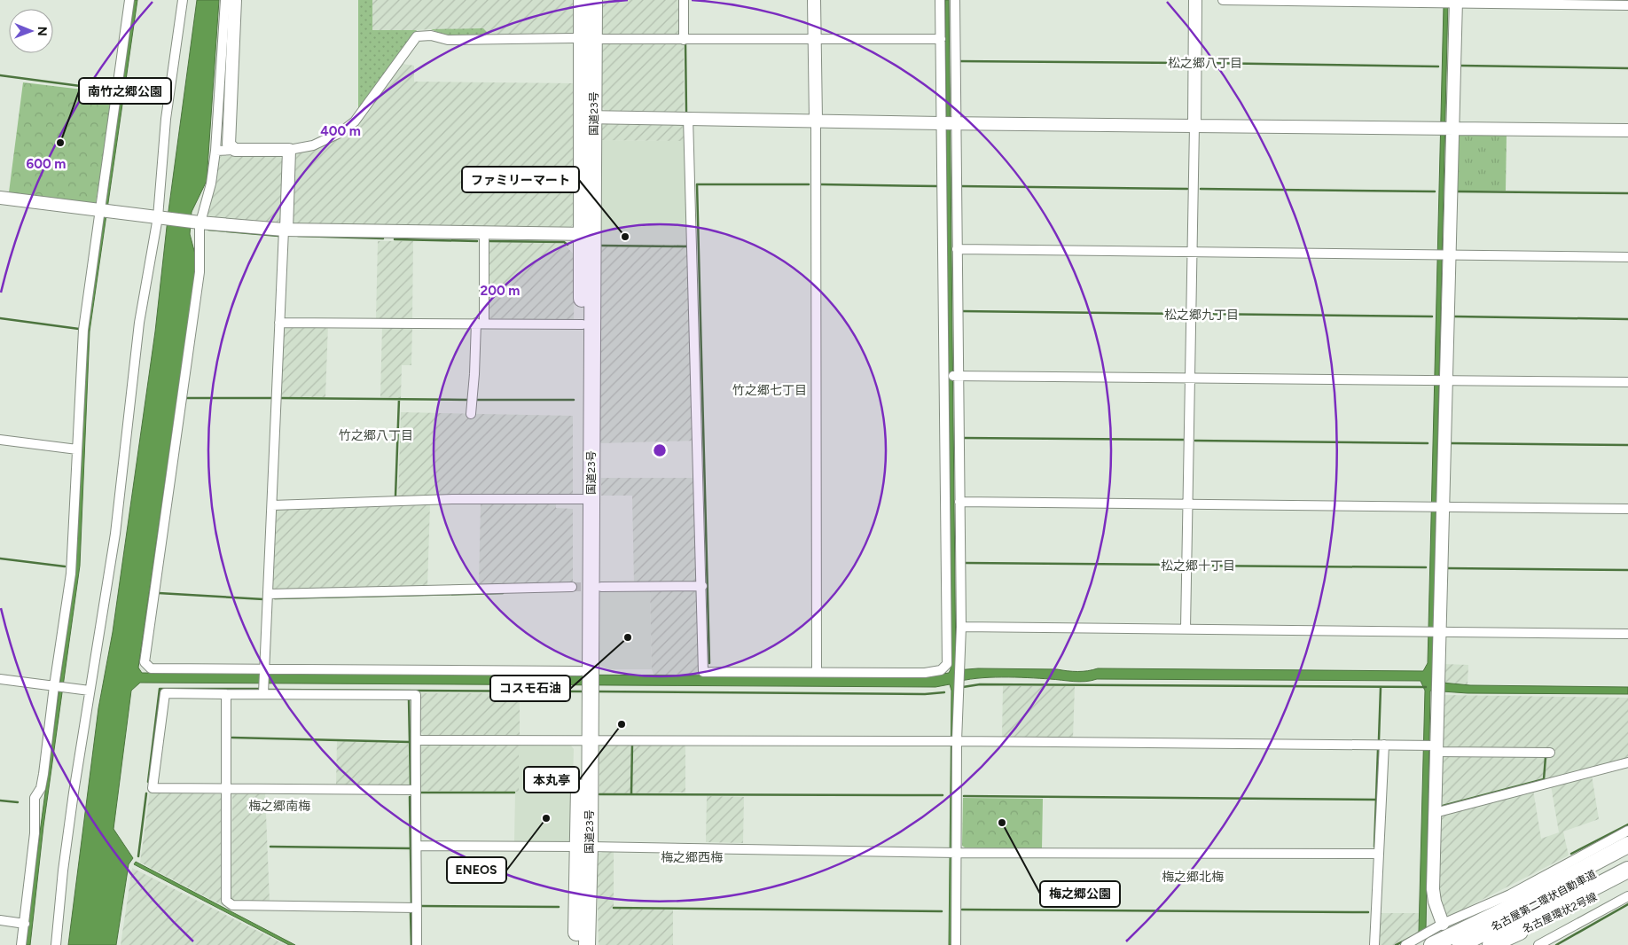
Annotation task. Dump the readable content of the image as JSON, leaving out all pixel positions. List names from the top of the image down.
{
  "streets": {
    "highway": ["国道23号", "名古屋第二環状自動車道", "名古屋環状2号線"]
  },
  "districts": [
    "松之郷八丁目",
    "松之郷九丁目",
    "竹之郷七丁目",
    "竹之郷八丁目",
    "松之郷十丁目",
    "梅之郷南梅",
    "梅之郷西梅",
    "梅之郷北梅"
  ],
  "places": [
    "南竹之郷公園",
    "ファミリーマート",
    "コスモ石油",
    "本丸亭",
    "ENEOS",
    "梅之郷公園"
  ],
  "north": "right",
  "rings": ["400 m", "600 m", "200 m"]
}
